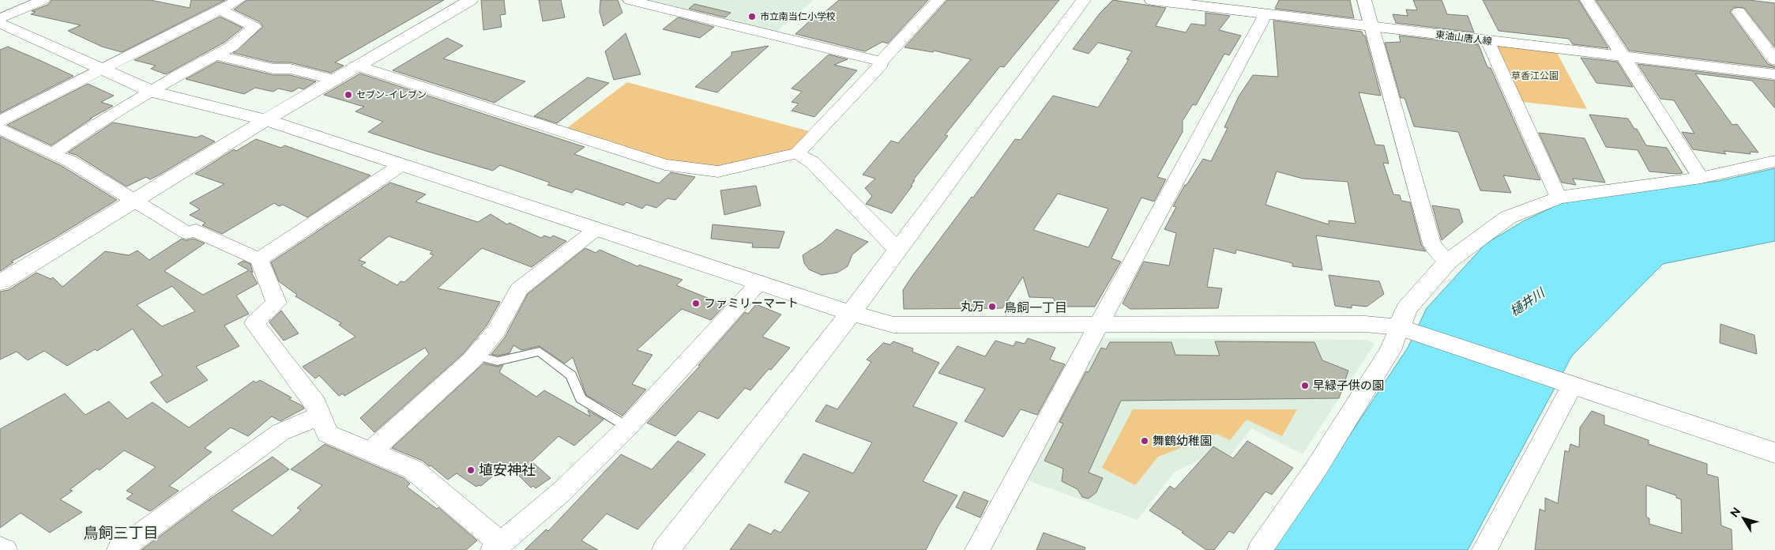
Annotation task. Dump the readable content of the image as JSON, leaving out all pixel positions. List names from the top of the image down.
{
  "streets": {
    "street": ["東油山唐人線"]
  },
  "districts": ["鳥飼一丁目", "鳥飼三丁目"],
  "water": ["樋井川"],
  "parks": ["草香江公園"],
  "places": [
    "市立南当仁小学校",
    "セブン-イレブン",
    "ファミリーマート",
    "丸万",
    "早緑子供の園",
    "舞鶴幼稚園",
    "埴安神社"
  ],
  "north": "top left"
}
